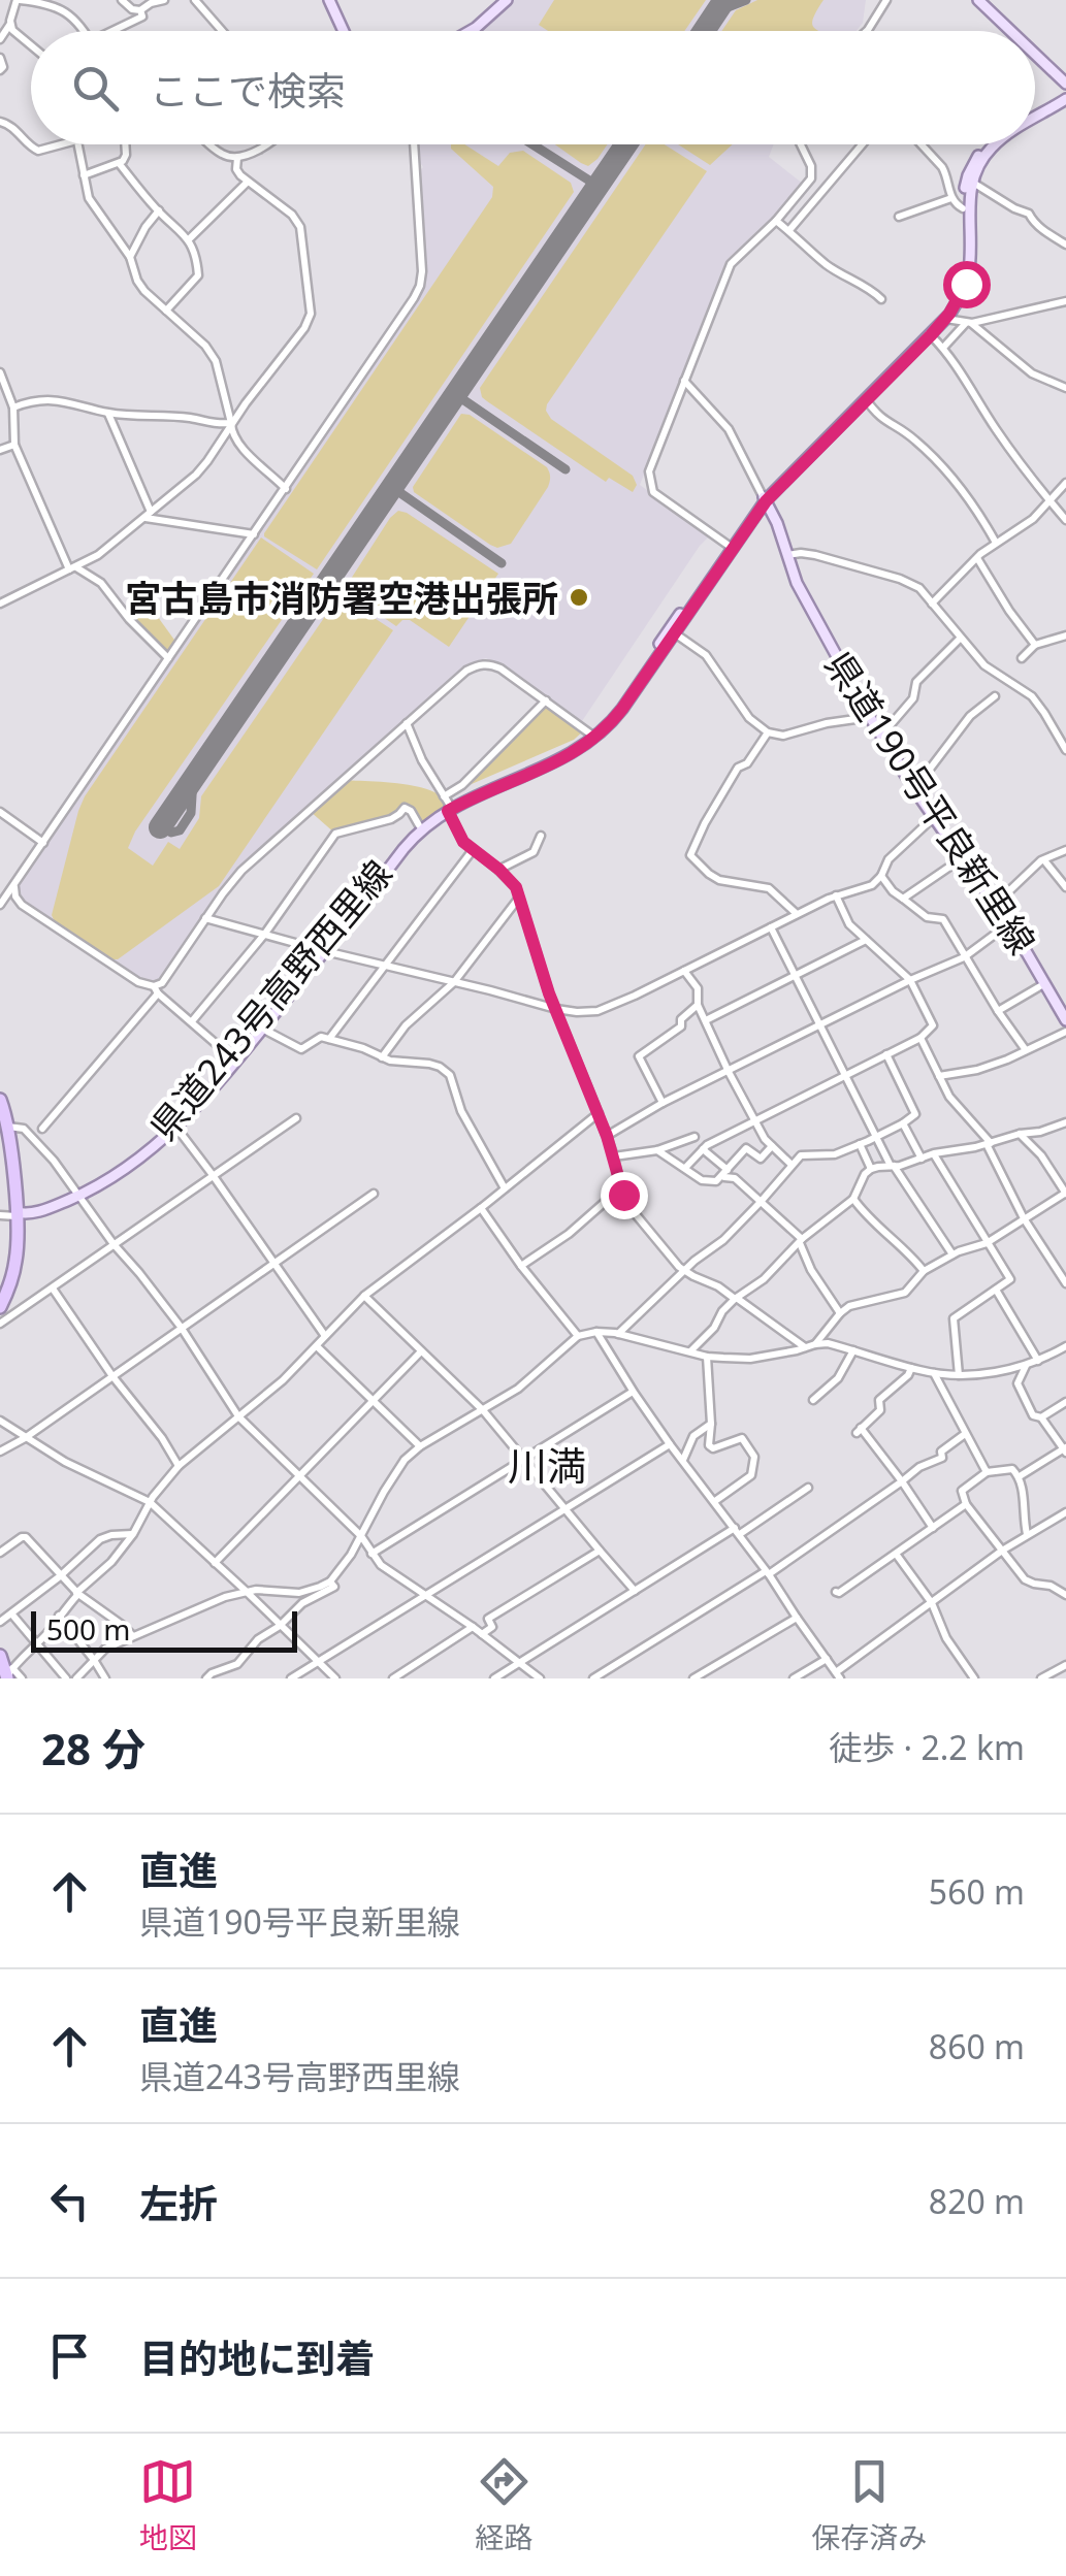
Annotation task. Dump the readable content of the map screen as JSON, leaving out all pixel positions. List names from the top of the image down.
{
  "streets": {
    "main road": ["県道190号平良新里線", "県道243号高野西里線"]
  },
  "crossings": [
    ["県道190号平良新里線", "県道243号高野西里線"]
  ],
  "districts": ["川満"],
  "places": ["宮古島市消防署空港出張所"],
  "scale_bar": "500 m",
  "page": {
    "search": "ここで検索",
    "scale": "500 m",
    "heading": ["28 分", "徒歩 · 2.2 km"],
    "list": [
      ["直進", "県道190号平良新里線", "560 m"],
      ["直進", "県道243号高野西里線", "860 m"],
      ["左折", "820 m"],
      "目的地に到着"
    ],
    "nav": ["地図", "経路", "保存済み"]
  }
}
